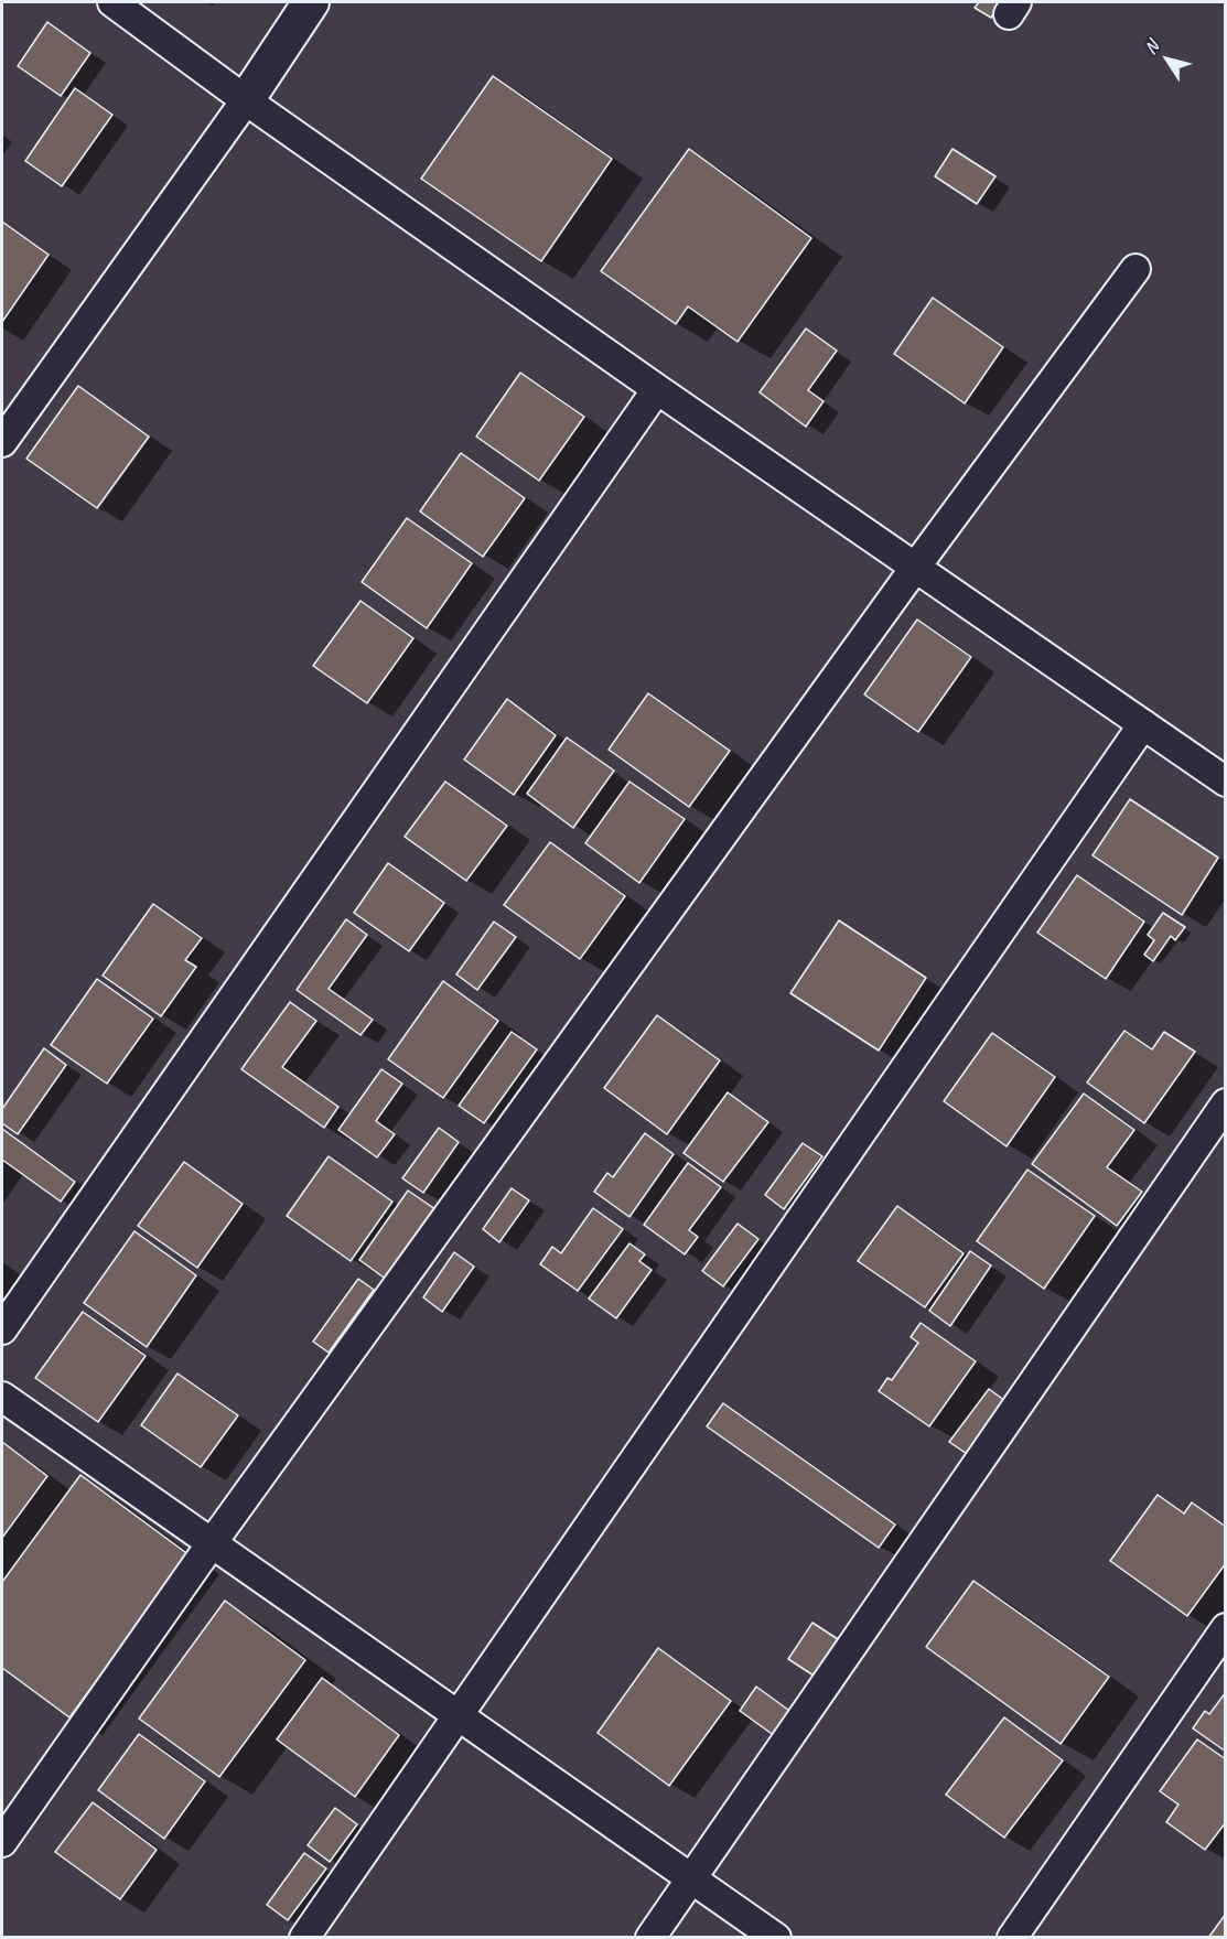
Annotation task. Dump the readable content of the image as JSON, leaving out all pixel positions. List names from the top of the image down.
{
  "north": "top left"
}
